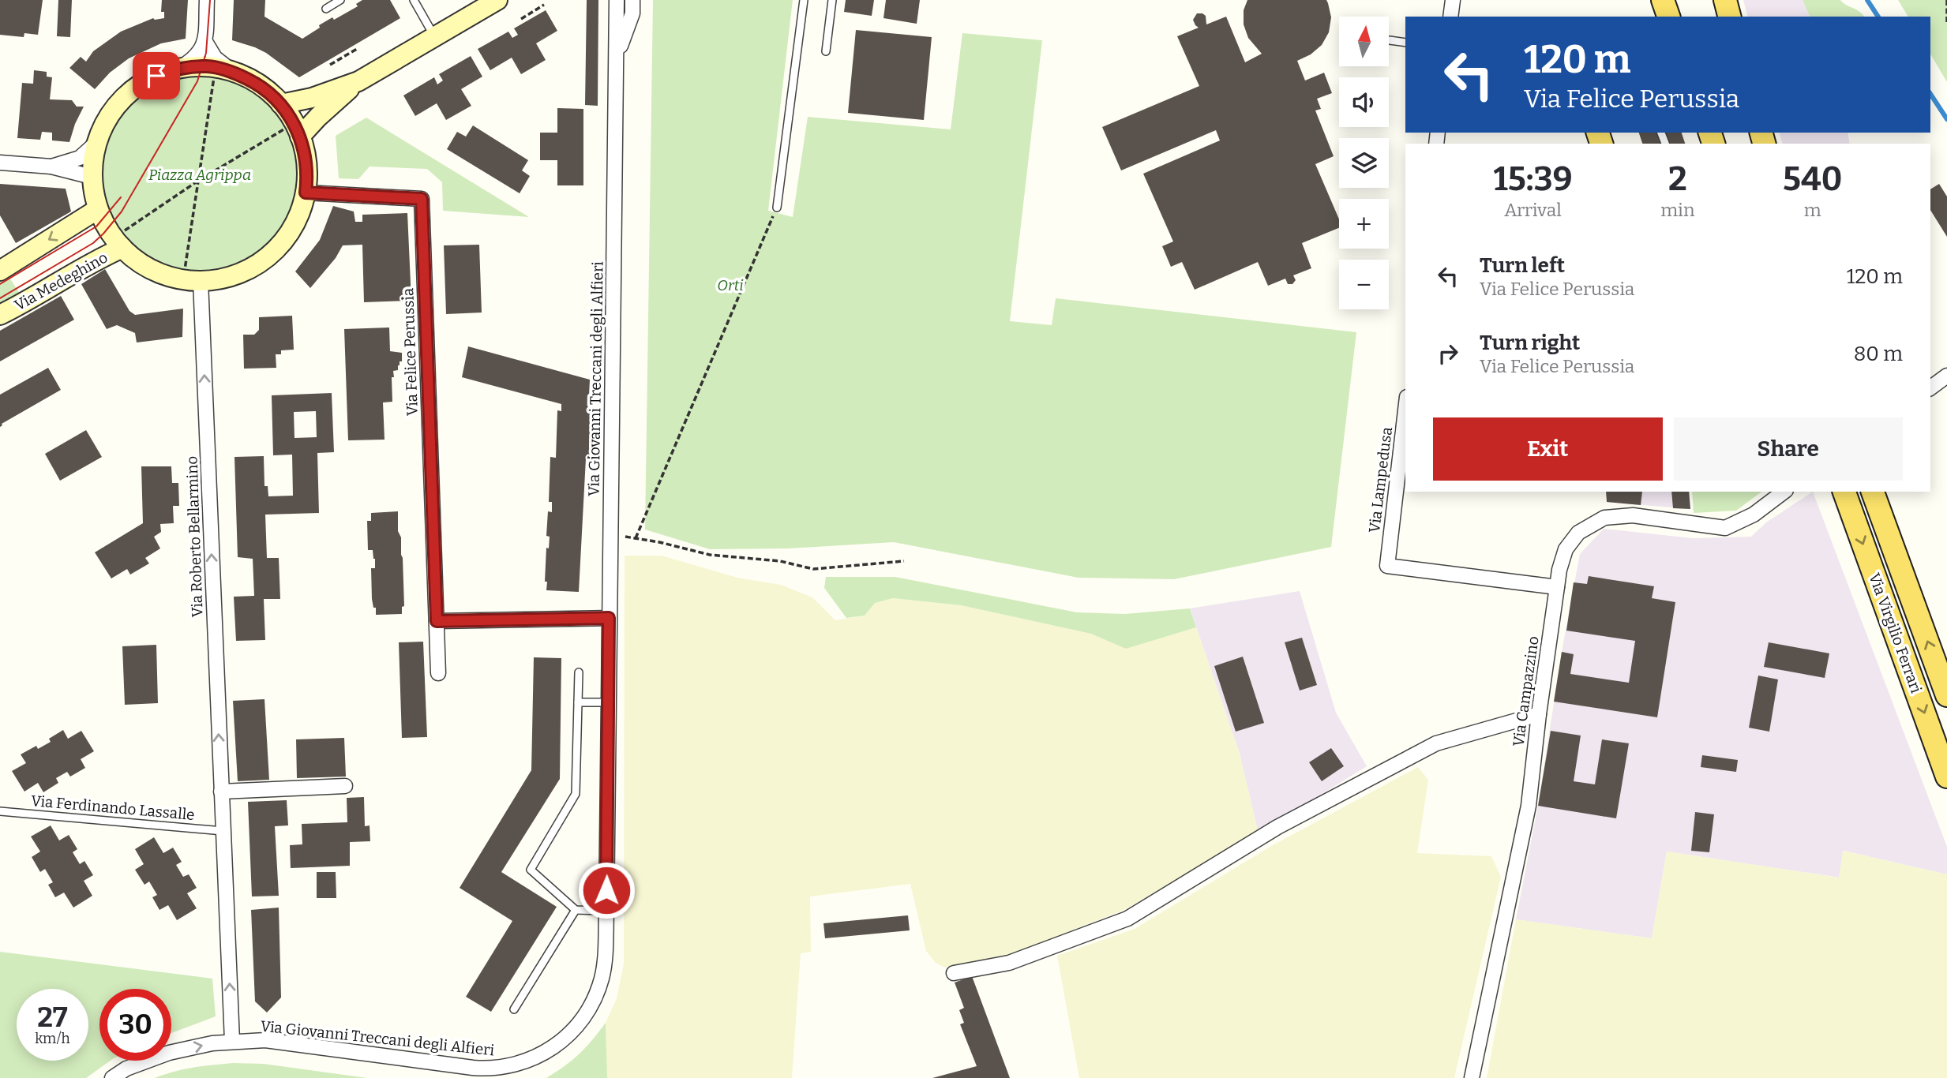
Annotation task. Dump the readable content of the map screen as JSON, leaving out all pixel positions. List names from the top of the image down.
{
  "streets": {
    "main road": ["Via Medeghino", "Via Virgilio Ferrari"],
    "street": [
      "Via Felice Perussia",
      "Via Giovanni Treccani degli Alfieri",
      "Via Lampedusa",
      "Via Roberto Bellarmino",
      "Via Campazzino"
    ],
    "lane": ["Via Ferdinando Lassalle"]
  },
  "crossings": [
    ["Via Giovanni Treccani degli Alfieri", "Via Roberto Bellarmino"],
    ["Via Lampedusa", "Via Campazzino"],
    ["Via Roberto Bellarmino", "Via Ferdinando Lassalle"]
  ],
  "one_way": ["Via Roberto Bellarmino"],
  "parks": ["Piazza Agrippa", "Orti"],
  "north": "top",
  "page": {
    "map_buttons": ["+", "−"],
    "turn": ["120 m", "Via Felice Perussia"],
    "eta": [
      "15:39",
      "Arrival",
      "2",
      "min",
      "540",
      "m"
    ],
    "list": [
      {
        "name": "Turn left",
        "note": "Via Felice Perussia",
        "value": "120 m"
      },
      {
        "name": "Turn right",
        "note": "Via Felice Perussia",
        "value": "80 m"
      }
    ],
    "buttons": ["Exit", "Share"],
    "speed": "27 km/h",
    "limit": "30"
  }
}
